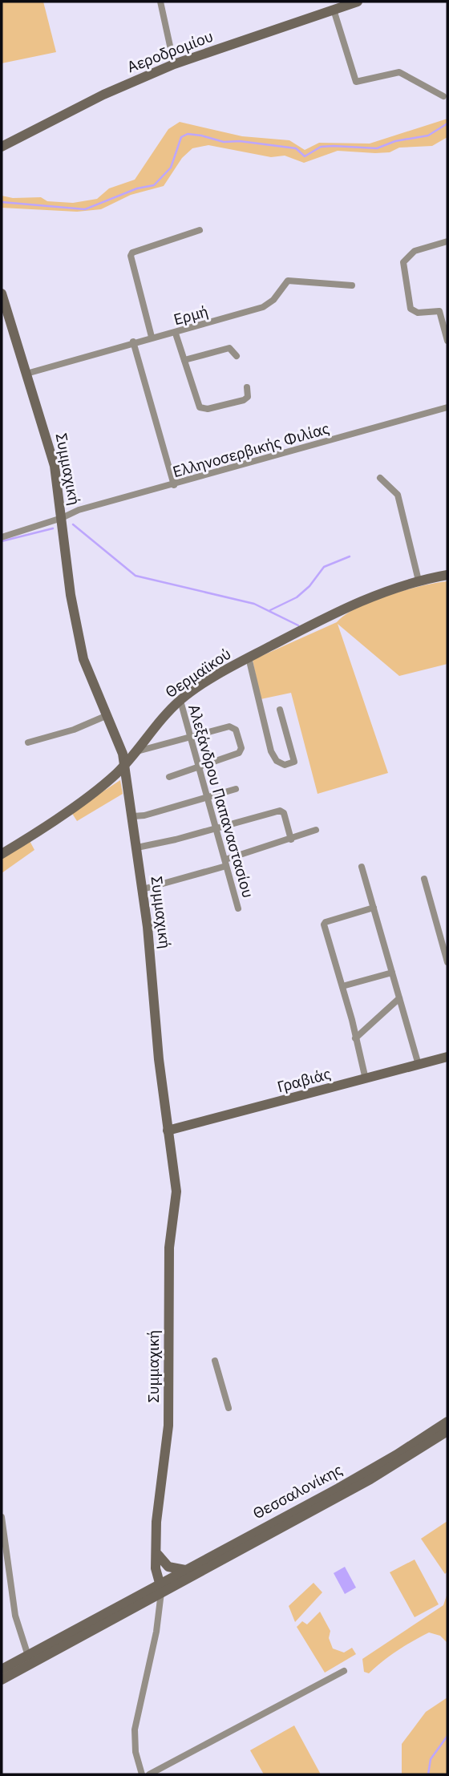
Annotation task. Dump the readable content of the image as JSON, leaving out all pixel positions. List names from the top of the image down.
{
  "streets": {
    "street": [
      "Αεροδρομίου",
      "Ερμή",
      "Ελληνοσερβικής Φιλίας",
      "Συμμαχική",
      "Θερμαϊκού",
      "Αλεξάνδρου Παπαναστασίου",
      "Γραβιάς",
      "Θεσσαλονίκης"
    ]
  },
  "crossings": [
    ["Ερμή", "Συμμαχική"],
    ["Ελληνοσερβικής Φιλίας", "Συμμαχική"],
    ["Συμμαχική", "Θερμαϊκού"],
    ["Συμμαχική", "Γραβιάς"],
    ["Συμμαχική", "Θεσσαλονίκης"],
    ["Θερμαϊκού", "Αλεξάνδρου Παπαναστασίου"]
  ]
}
